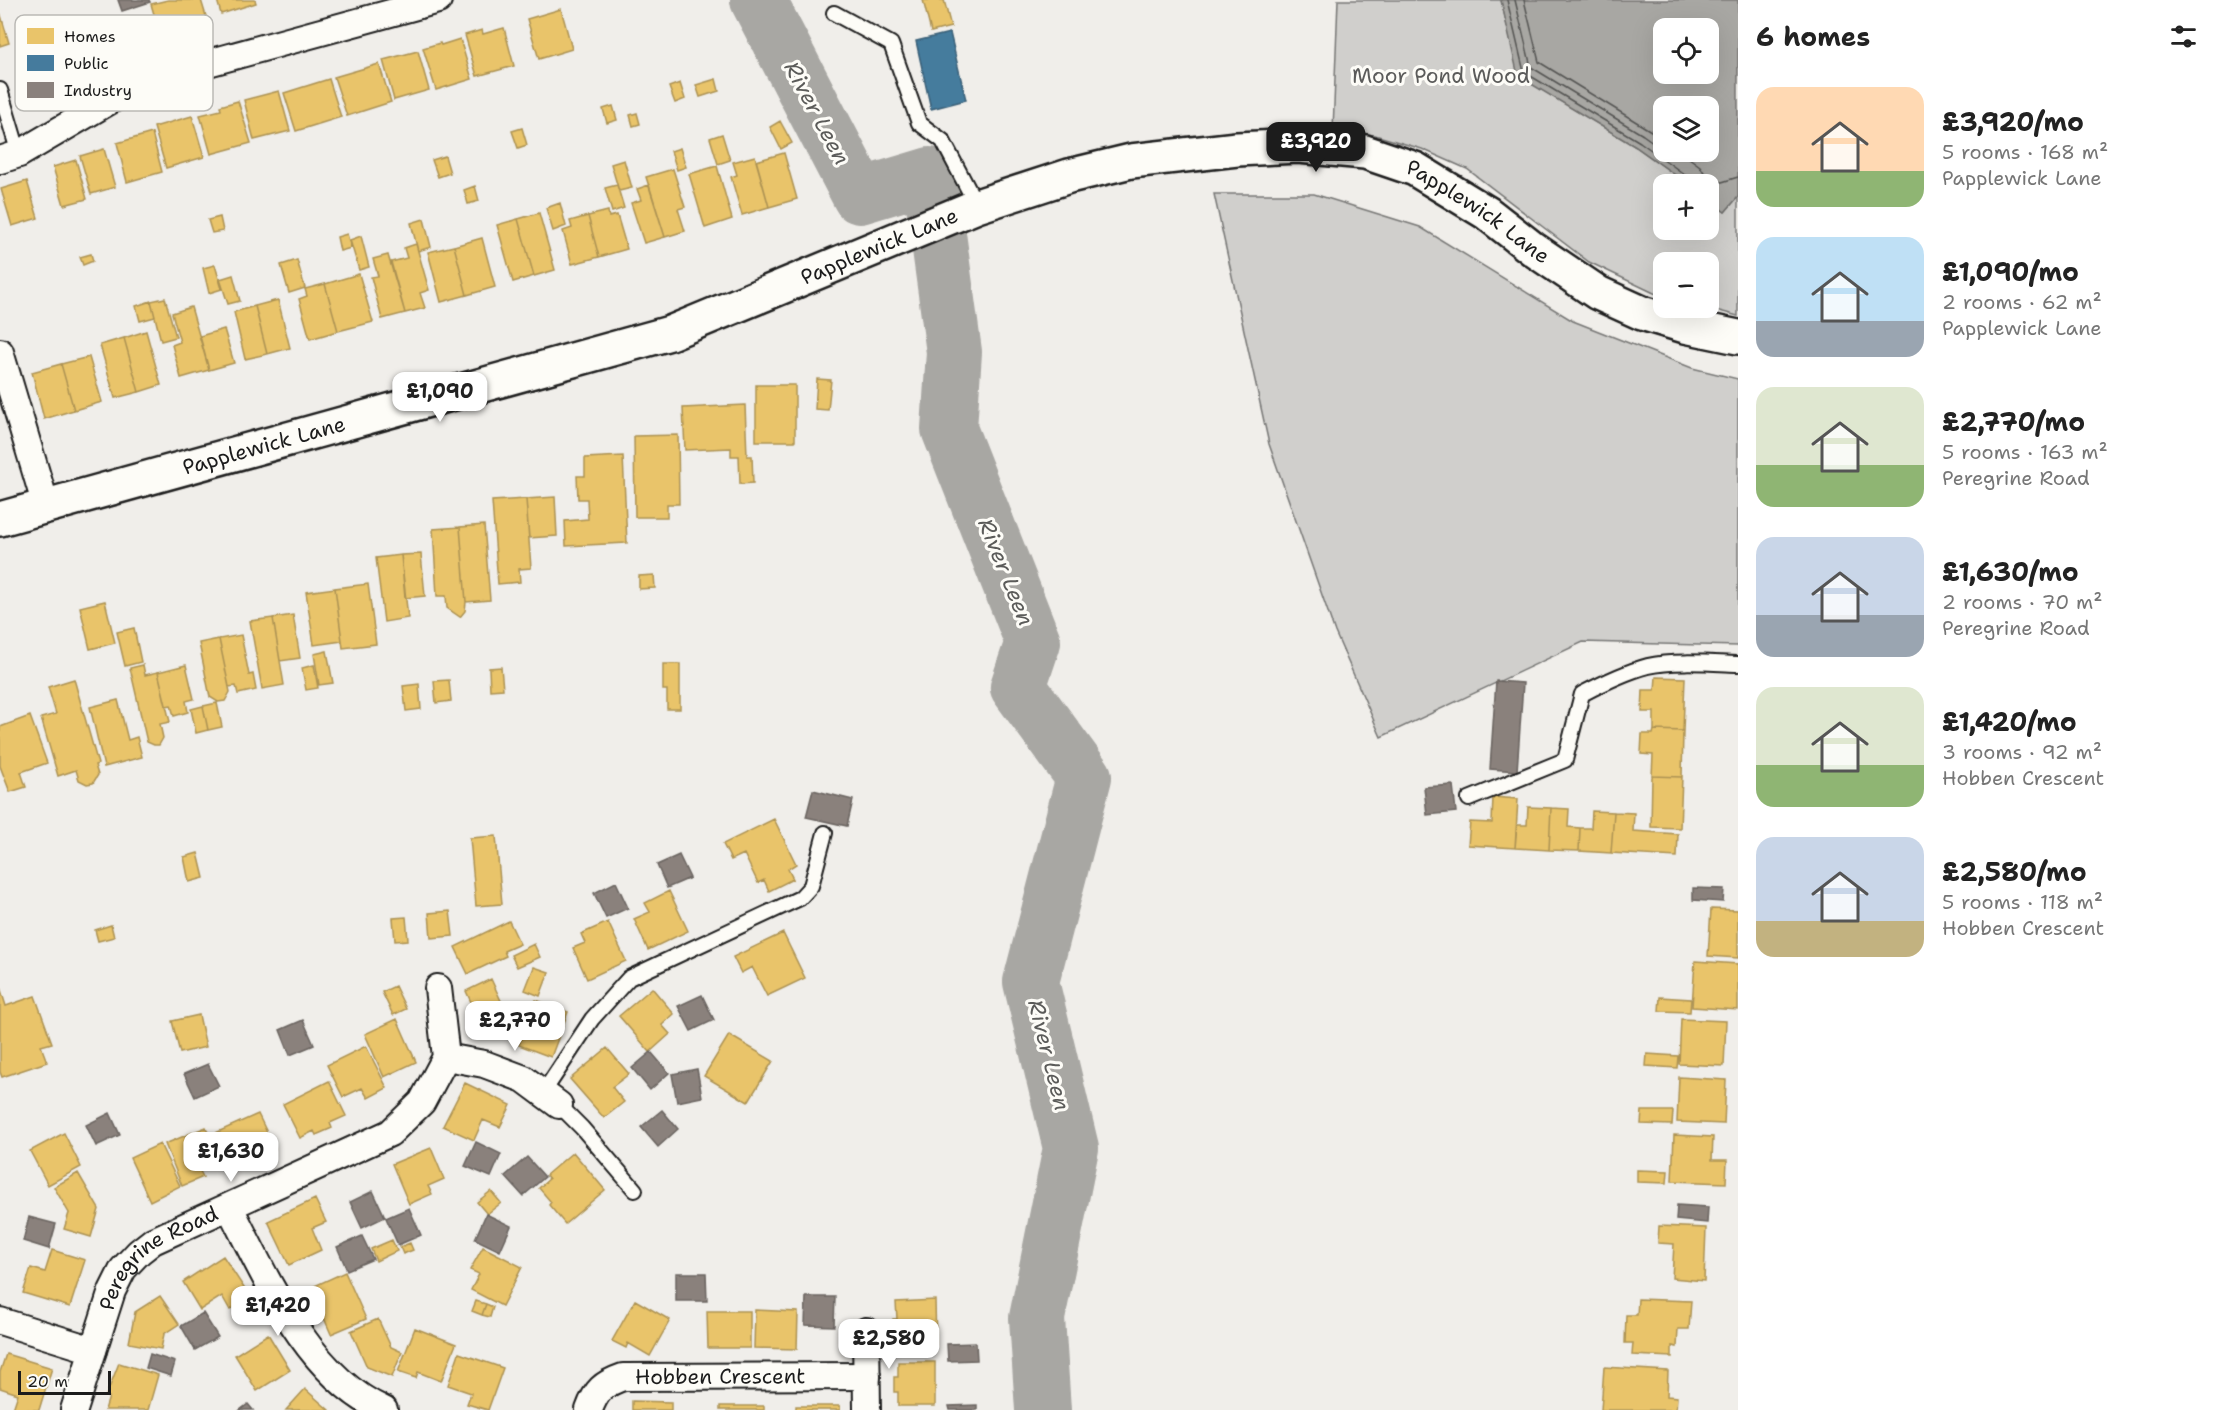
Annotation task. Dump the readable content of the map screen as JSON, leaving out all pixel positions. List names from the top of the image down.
{
  "streets": {
    "street": ["Papplewick Lane", "Peregrine Road", "Hobben Crescent"]
  },
  "water": ["River Leen"],
  "parks": ["Moor Pond Wood"],
  "legend": ["Homes", "Public", "Industry"],
  "scale_bar": "20 m",
  "page": {
    "heading": "6 homes",
    "map_buttons": ["+", "−"],
    "list": [
      {
        "name": "£3,920/mo",
        "note": "5 rooms · 168 m² · Papplewick Lane"
      },
      {
        "name": "£1,090/mo",
        "note": "2 rooms · 62 m² · Papplewick Lane"
      },
      {
        "name": "£2,770/mo",
        "note": "5 rooms · 163 m² · Peregrine Road"
      },
      {
        "name": "£1,630/mo",
        "note": "2 rooms · 70 m² · Peregrine Road"
      },
      {
        "name": "£1,420/mo",
        "note": "3 rooms · 92 m² · Hobben Crescent"
      },
      {
        "name": "£2,580/mo",
        "note": "5 rooms · 118 m² · Hobben Crescent"
      }
    ],
    "price": [
      "£3,920",
      "£1,090",
      "£2,770",
      "£1,630",
      "£1,420",
      "£2,580"
    ],
    "scale": "20 m"
  }
}
